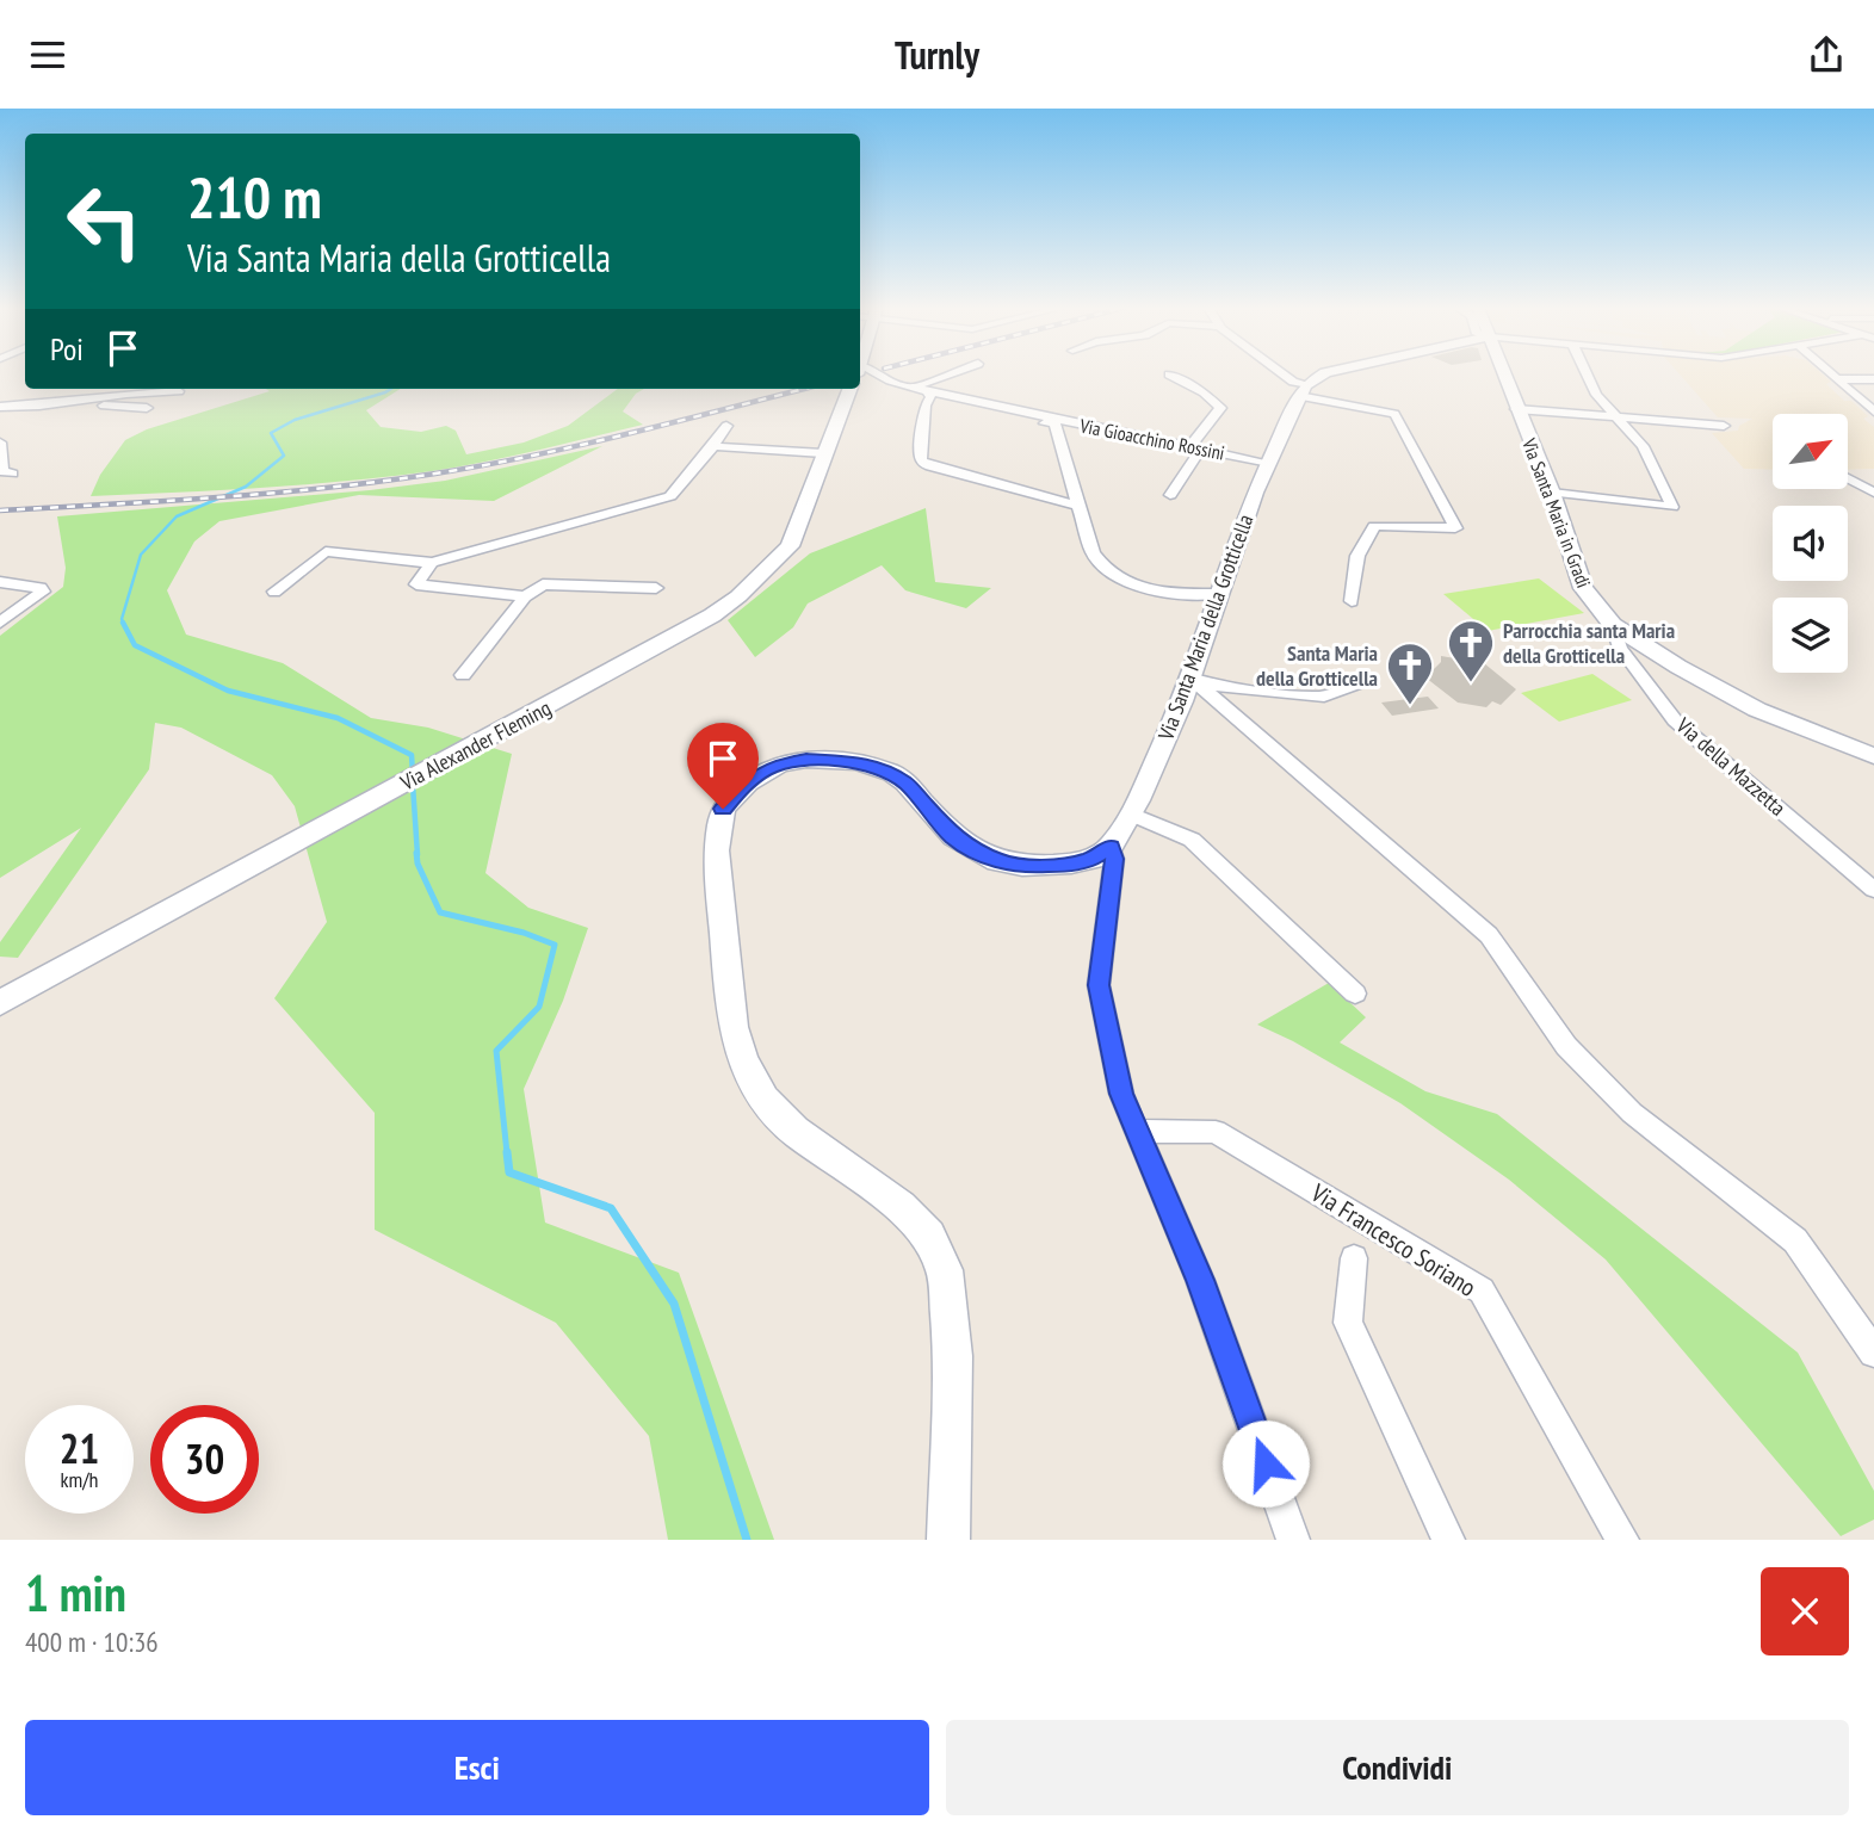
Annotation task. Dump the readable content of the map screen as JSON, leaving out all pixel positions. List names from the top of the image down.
{
  "streets": {
    "main road": ["Via Santa Maria in Gradi", "Via Santa Maria della Grotticella", "Via Alexander Fleming"],
    "street": ["Via Gioacchino Rossini", "Via della Mazzetta", "Via Francesco Soriano"]
  },
  "crossings": [
    ["Via Gioacchino Rossini", "Via Santa Maria della Grotticella"],
    ["Via Santa Maria in Gradi", "Via della Mazzetta"]
  ],
  "places": {
    "church": ["Parrocchia santa Maria della Grotticella", "Santa Maria della Grotticella"]
  },
  "north": "top right",
  "page": {
    "header": "Turnly",
    "turn": ["210 m", "Via Santa Maria della Grotticella"],
    "then": "Poi",
    "speed": "21 km/h",
    "limit": "30",
    "heading": ["1 min", "400 m · 10:36"],
    "buttons": ["Esci", "Condividi"]
  }
}
